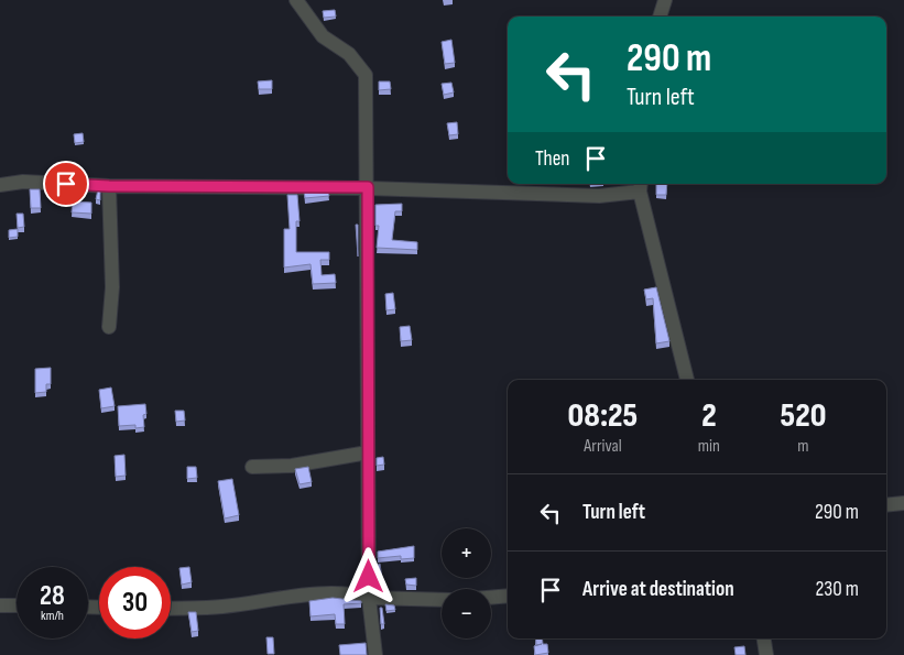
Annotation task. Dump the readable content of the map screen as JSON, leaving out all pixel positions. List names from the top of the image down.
{
  "page": {
    "turn": ["290 m", "Turn left"],
    "then": "Then",
    "eta": [
      "08:25",
      "Arrival",
      "2",
      "min",
      "520",
      "m"
    ],
    "list": [
      {
        "name": "Turn left",
        "value": "290 m"
      },
      {
        "name": "Arrive at destination",
        "value": "230 m"
      }
    ],
    "map_buttons": ["+", "−"],
    "speed": "28 km/h",
    "limit": "30"
  }
}
